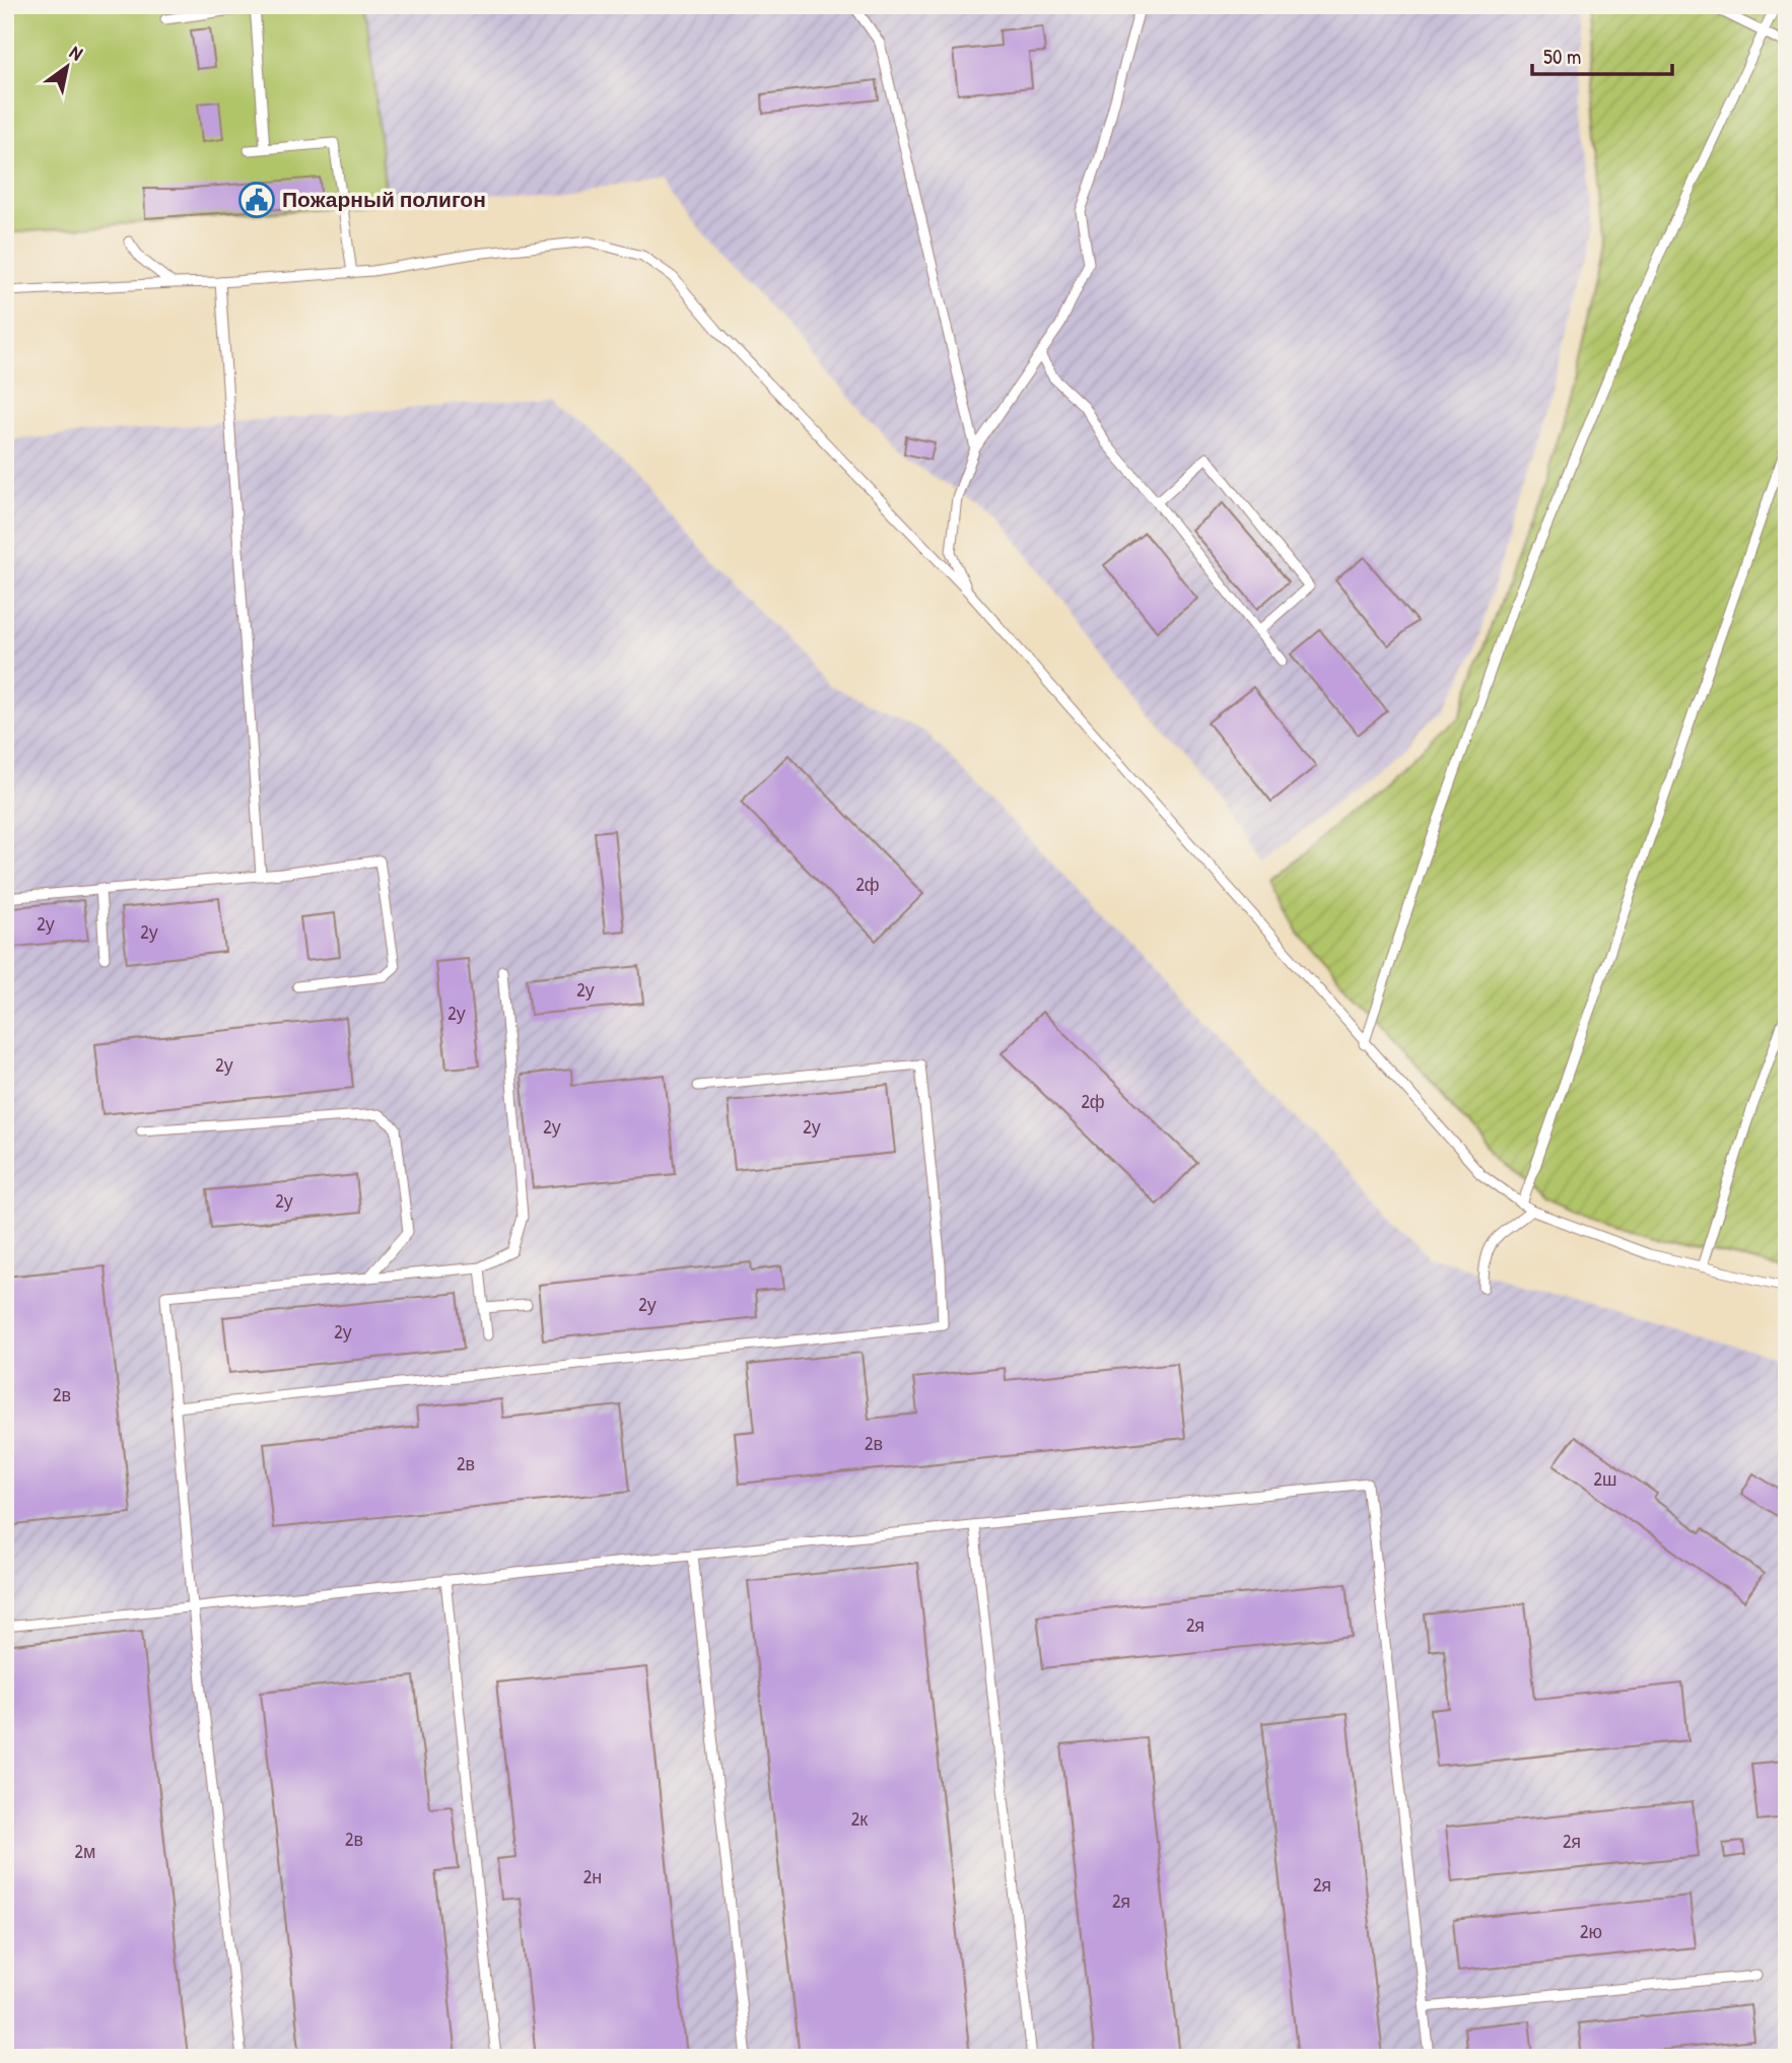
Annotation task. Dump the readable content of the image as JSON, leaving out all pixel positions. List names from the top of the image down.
{
  "places": {
    "public building": ["Пожарный полигон"]
  },
  "house_numbers": [
    "2ф",
    "2у",
    "2у",
    "2у",
    "2у",
    "2у",
    "2ф",
    "2у",
    "2у",
    "2у",
    "2у",
    "2у",
    "2в",
    "2в",
    "2в",
    "2ш",
    "2я",
    "2к",
    "2в",
    "2я",
    "2м",
    "2н",
    "2я",
    "2я",
    "2ю"
  ],
  "scale_bar": "50 m",
  "north": "top right"
}
